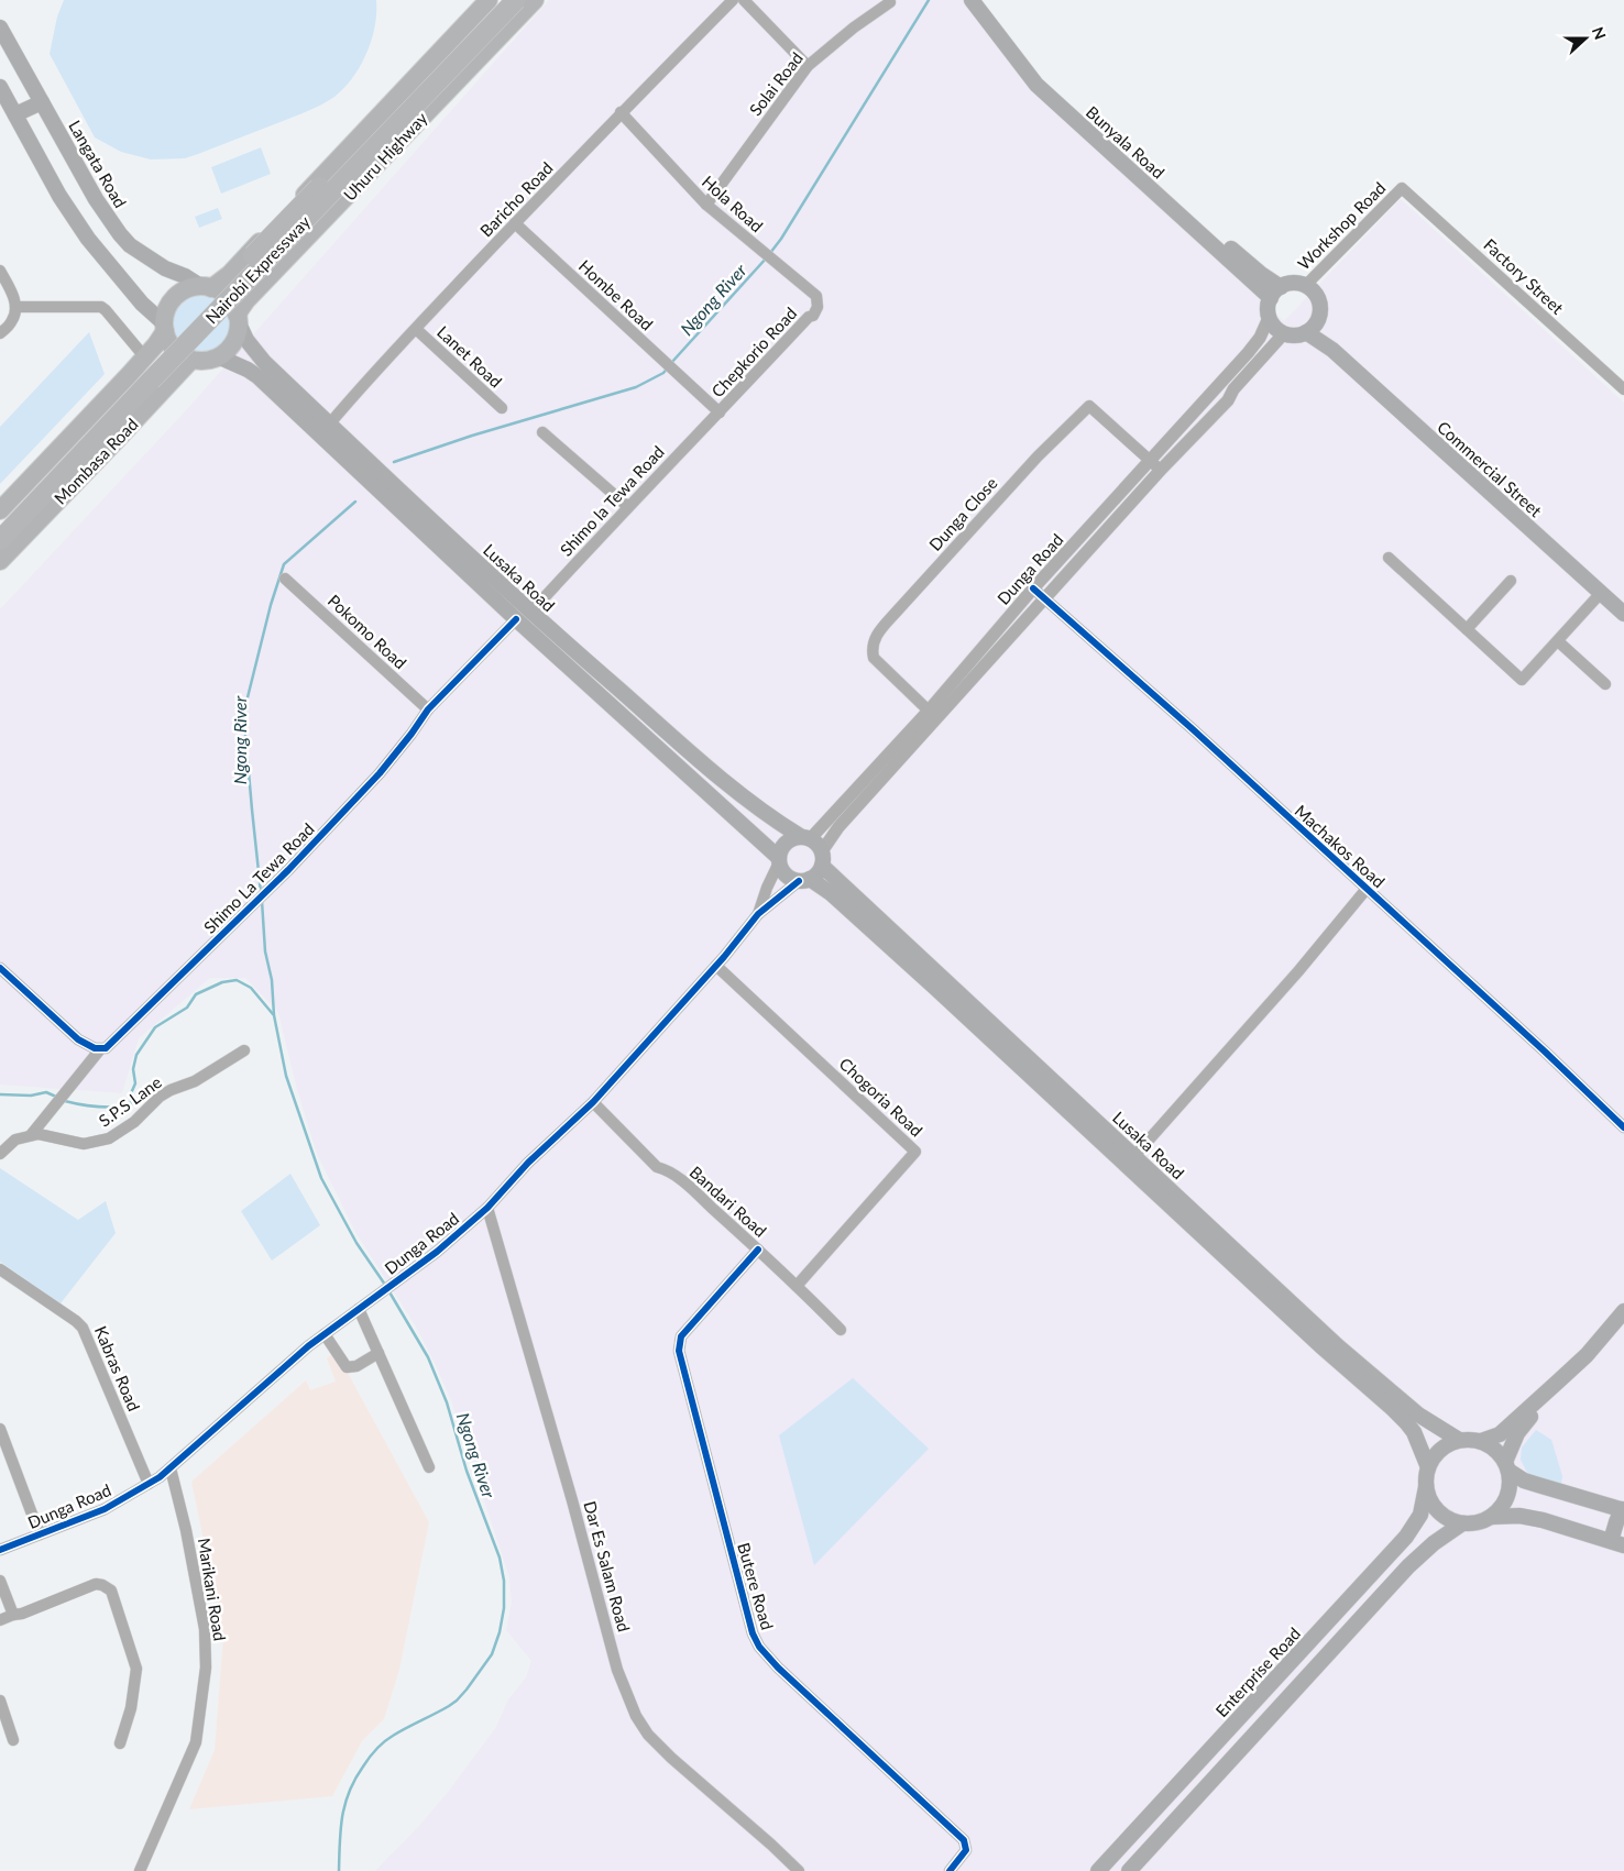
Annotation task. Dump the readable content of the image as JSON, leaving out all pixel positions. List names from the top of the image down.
{
  "streets": {
    "highway": ["Uhuru Highway", "Nairobi Expressway", "Mombasa Road"],
    "main road": [
      "Bunyala Road",
      "Langata Road",
      "Commercial Street",
      "Lusaka Road",
      "Enterprise Road"
    ],
    "street": [
      "Solai Road",
      "Baricho Road",
      "Hola Road",
      "Workshop Road",
      "Factory Street",
      "Hombe Road",
      "Chepkorio Road",
      "Lanet Road",
      "Shimo la Tewa Road",
      "Dunga Close",
      "Dunga Road",
      "Pokomo Road",
      "Machakos Road",
      "Shimo La Tewa Road",
      "Chogoria Road",
      "S.P.S Lane",
      "Bandari Road",
      "Kabras Road",
      "Dar Es Salam Road",
      "Butere Road",
      "Marikani Road"
    ]
  },
  "crossings": [
    ["Solai Road", "Hola Road"],
    ["Bunyala Road", "Workshop Road"],
    ["Bunyala Road", "Commercial Street"],
    ["Bunyala Road", "Dunga Road"],
    ["Uhuru Highway", "Langata Road"],
    ["Uhuru Highway", "Mombasa Road"],
    ["Uhuru Highway", "Lusaka Road"],
    ["Langata Road", "Mombasa Road"],
    ["Langata Road", "Lusaka Road"],
    ["Baricho Road", "Hola Road"],
    ["Baricho Road", "Hombe Road"],
    ["Baricho Road", "Lanet Road"],
    ["Baricho Road", "Lusaka Road"],
    ["Hola Road", "Chepkorio Road"],
    ["Workshop Road", "Factory Street"],
    ["Workshop Road", "Commercial Street"],
    ["Workshop Road", "Dunga Road"],
    ["Hombe Road", "Chepkorio Road"],
    ["Hombe Road", "Shimo la Tewa Road"],
    ["Chepkorio Road", "Shimo la Tewa Road"],
    ["Mombasa Road", "Lusaka Road"],
    ["Commercial Street", "Dunga Road"],
    ["Shimo la Tewa Road", "Lusaka Road"],
    ["Dunga Close", "Dunga Road"],
    ["Dunga Road", "Lusaka Road"],
    ["Dunga Road", "Machakos Road"],
    ["Dunga Road", "Chogoria Road"],
    ["Dunga Road", "Bandari Road"],
    ["Dunga Road", "Kabras Road"],
    ["Dunga Road", "Dar Es Salam Road"],
    ["Dunga Road", "Marikani Road"],
    ["Lusaka Road", "Shimo La Tewa Road"],
    ["Lusaka Road", "Enterprise Road"],
    ["Pokomo Road", "Shimo La Tewa Road"],
    ["Shimo La Tewa Road", "S.P.S Lane"],
    ["Chogoria Road", "Bandari Road"],
    ["Bandari Road", "Butere Road"]
  ],
  "water": ["Ngong River"],
  "north": "right"
}
